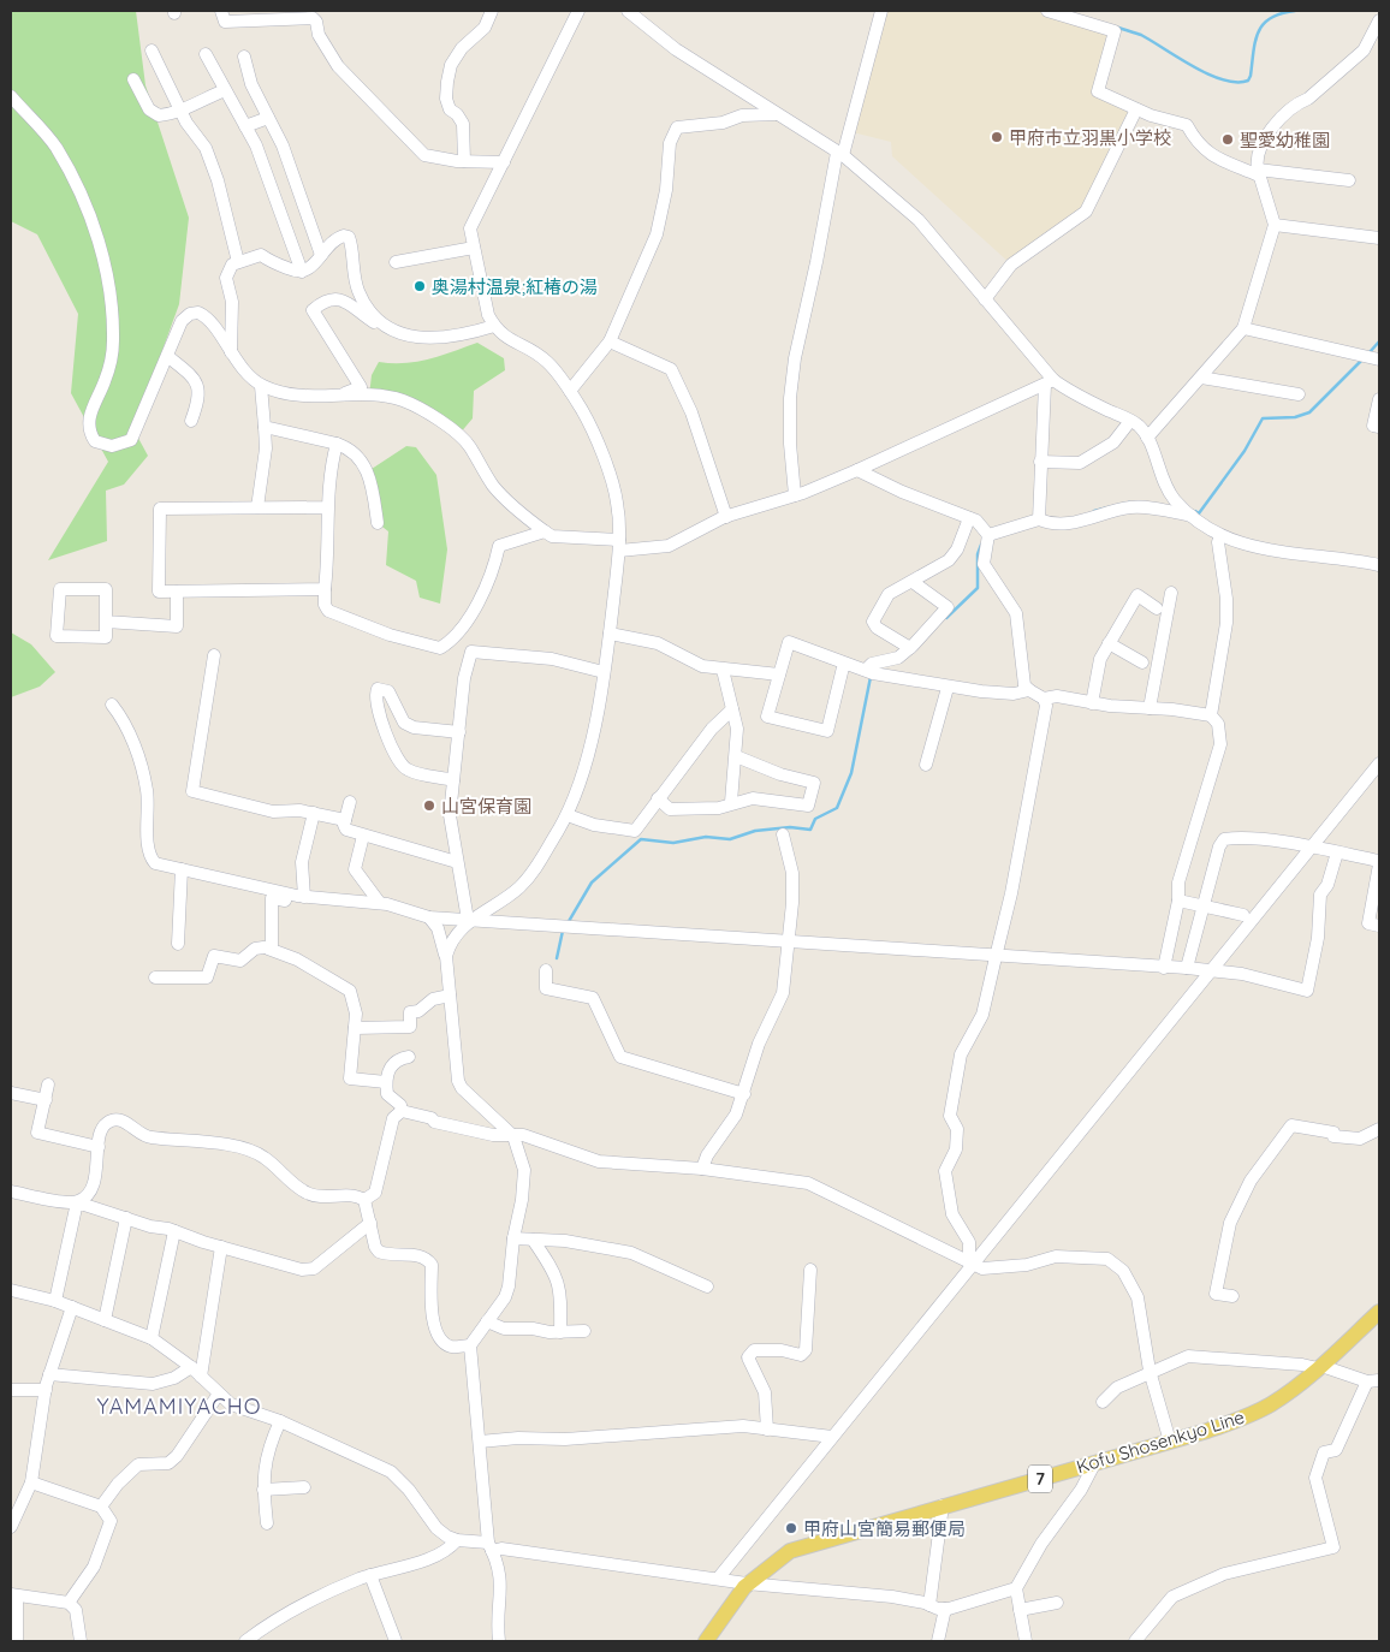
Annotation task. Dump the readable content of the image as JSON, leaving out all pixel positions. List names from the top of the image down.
{
  "streets": {
    "main road": ["Kofu Shosenkyo Line", "7"]
  },
  "districts": ["YAMAMIYACHO"],
  "places": [
    "甲府市立羽黒小学校",
    "聖愛幼稚園",
    "奥湯村温泉;紅椿の湯",
    "山宮保育園",
    "甲府山宮簡易郵便局"
  ]
}
